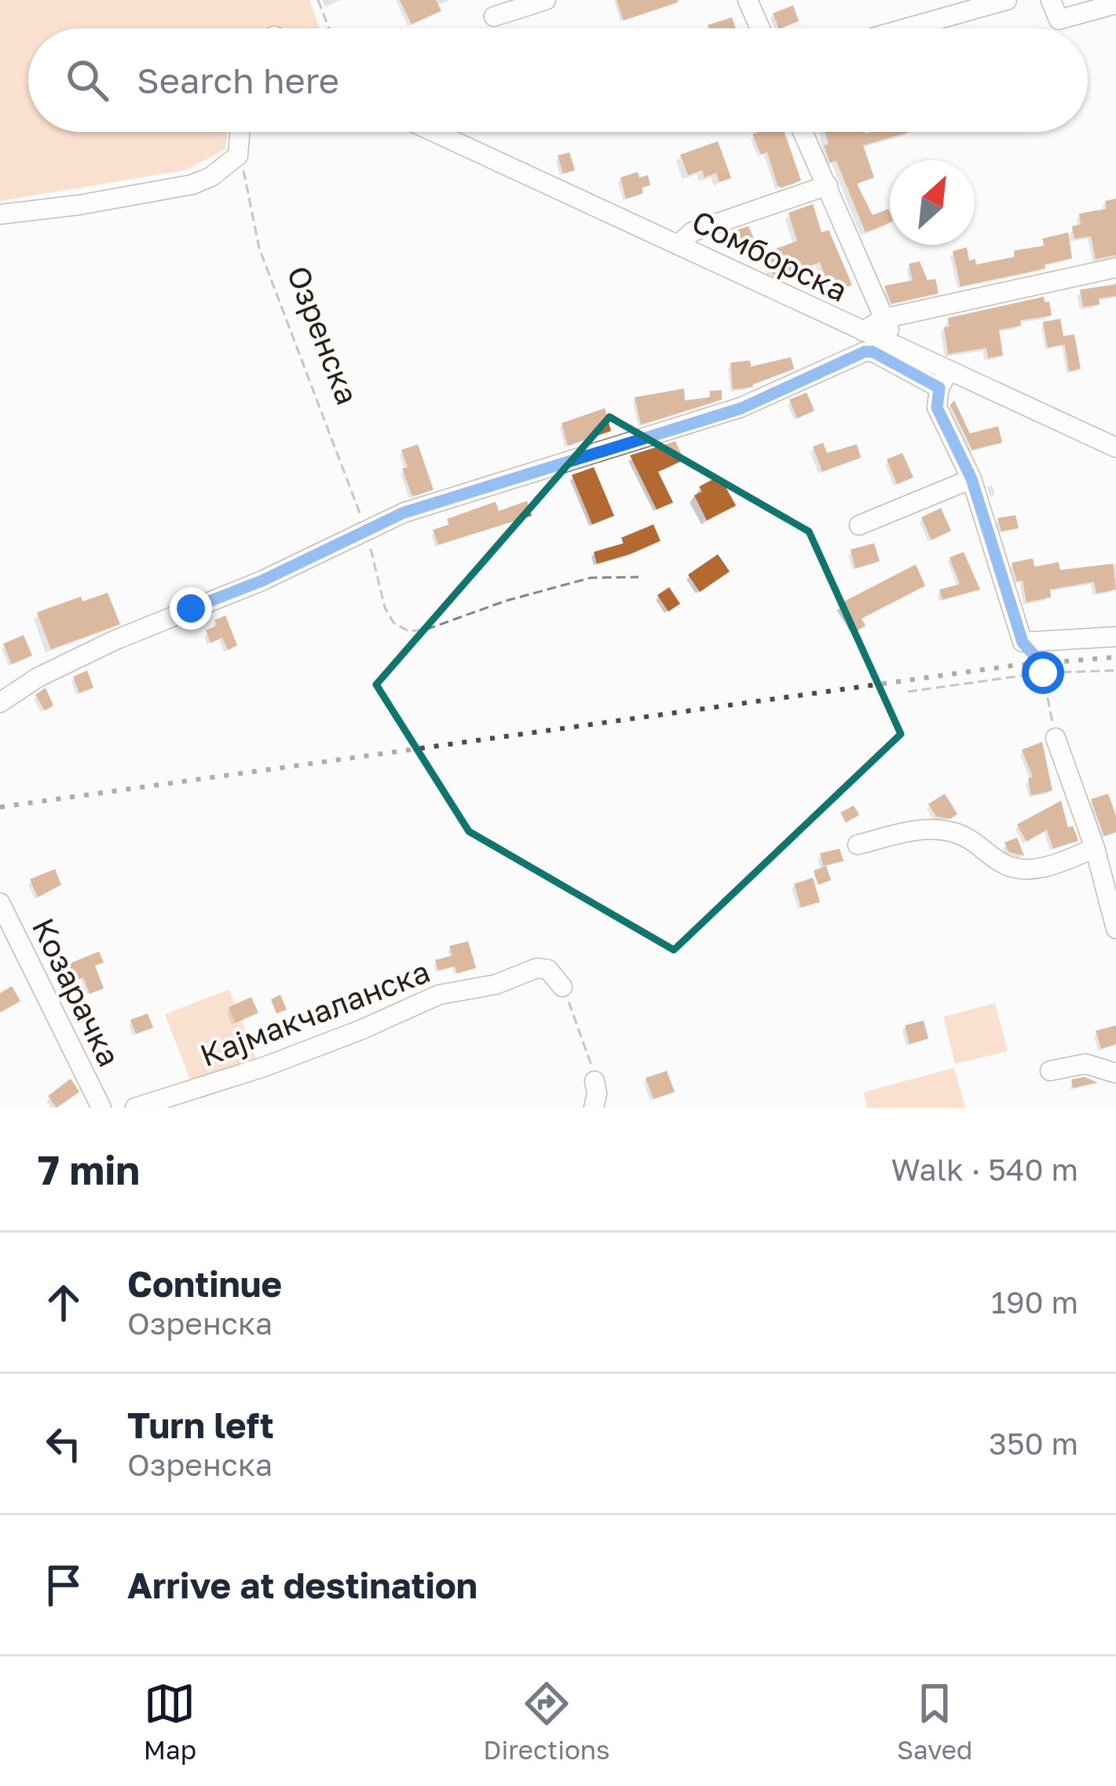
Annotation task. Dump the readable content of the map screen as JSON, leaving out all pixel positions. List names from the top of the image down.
{
  "streets": {
    "street": ["Сомборска", "Козарачка", "Кајмакчаланска"],
    "path": ["Озренска"]
  },
  "north": "top right",
  "page": {
    "search": "Search here",
    "heading": ["7 min", "Walk · 540 m"],
    "list": [
      ["Continue", "Озренска", "190 m"],
      ["Turn left", "Озренска", "350 m"],
      "Arrive at destination"
    ],
    "nav": ["Map", "Directions", "Saved"]
  }
}
